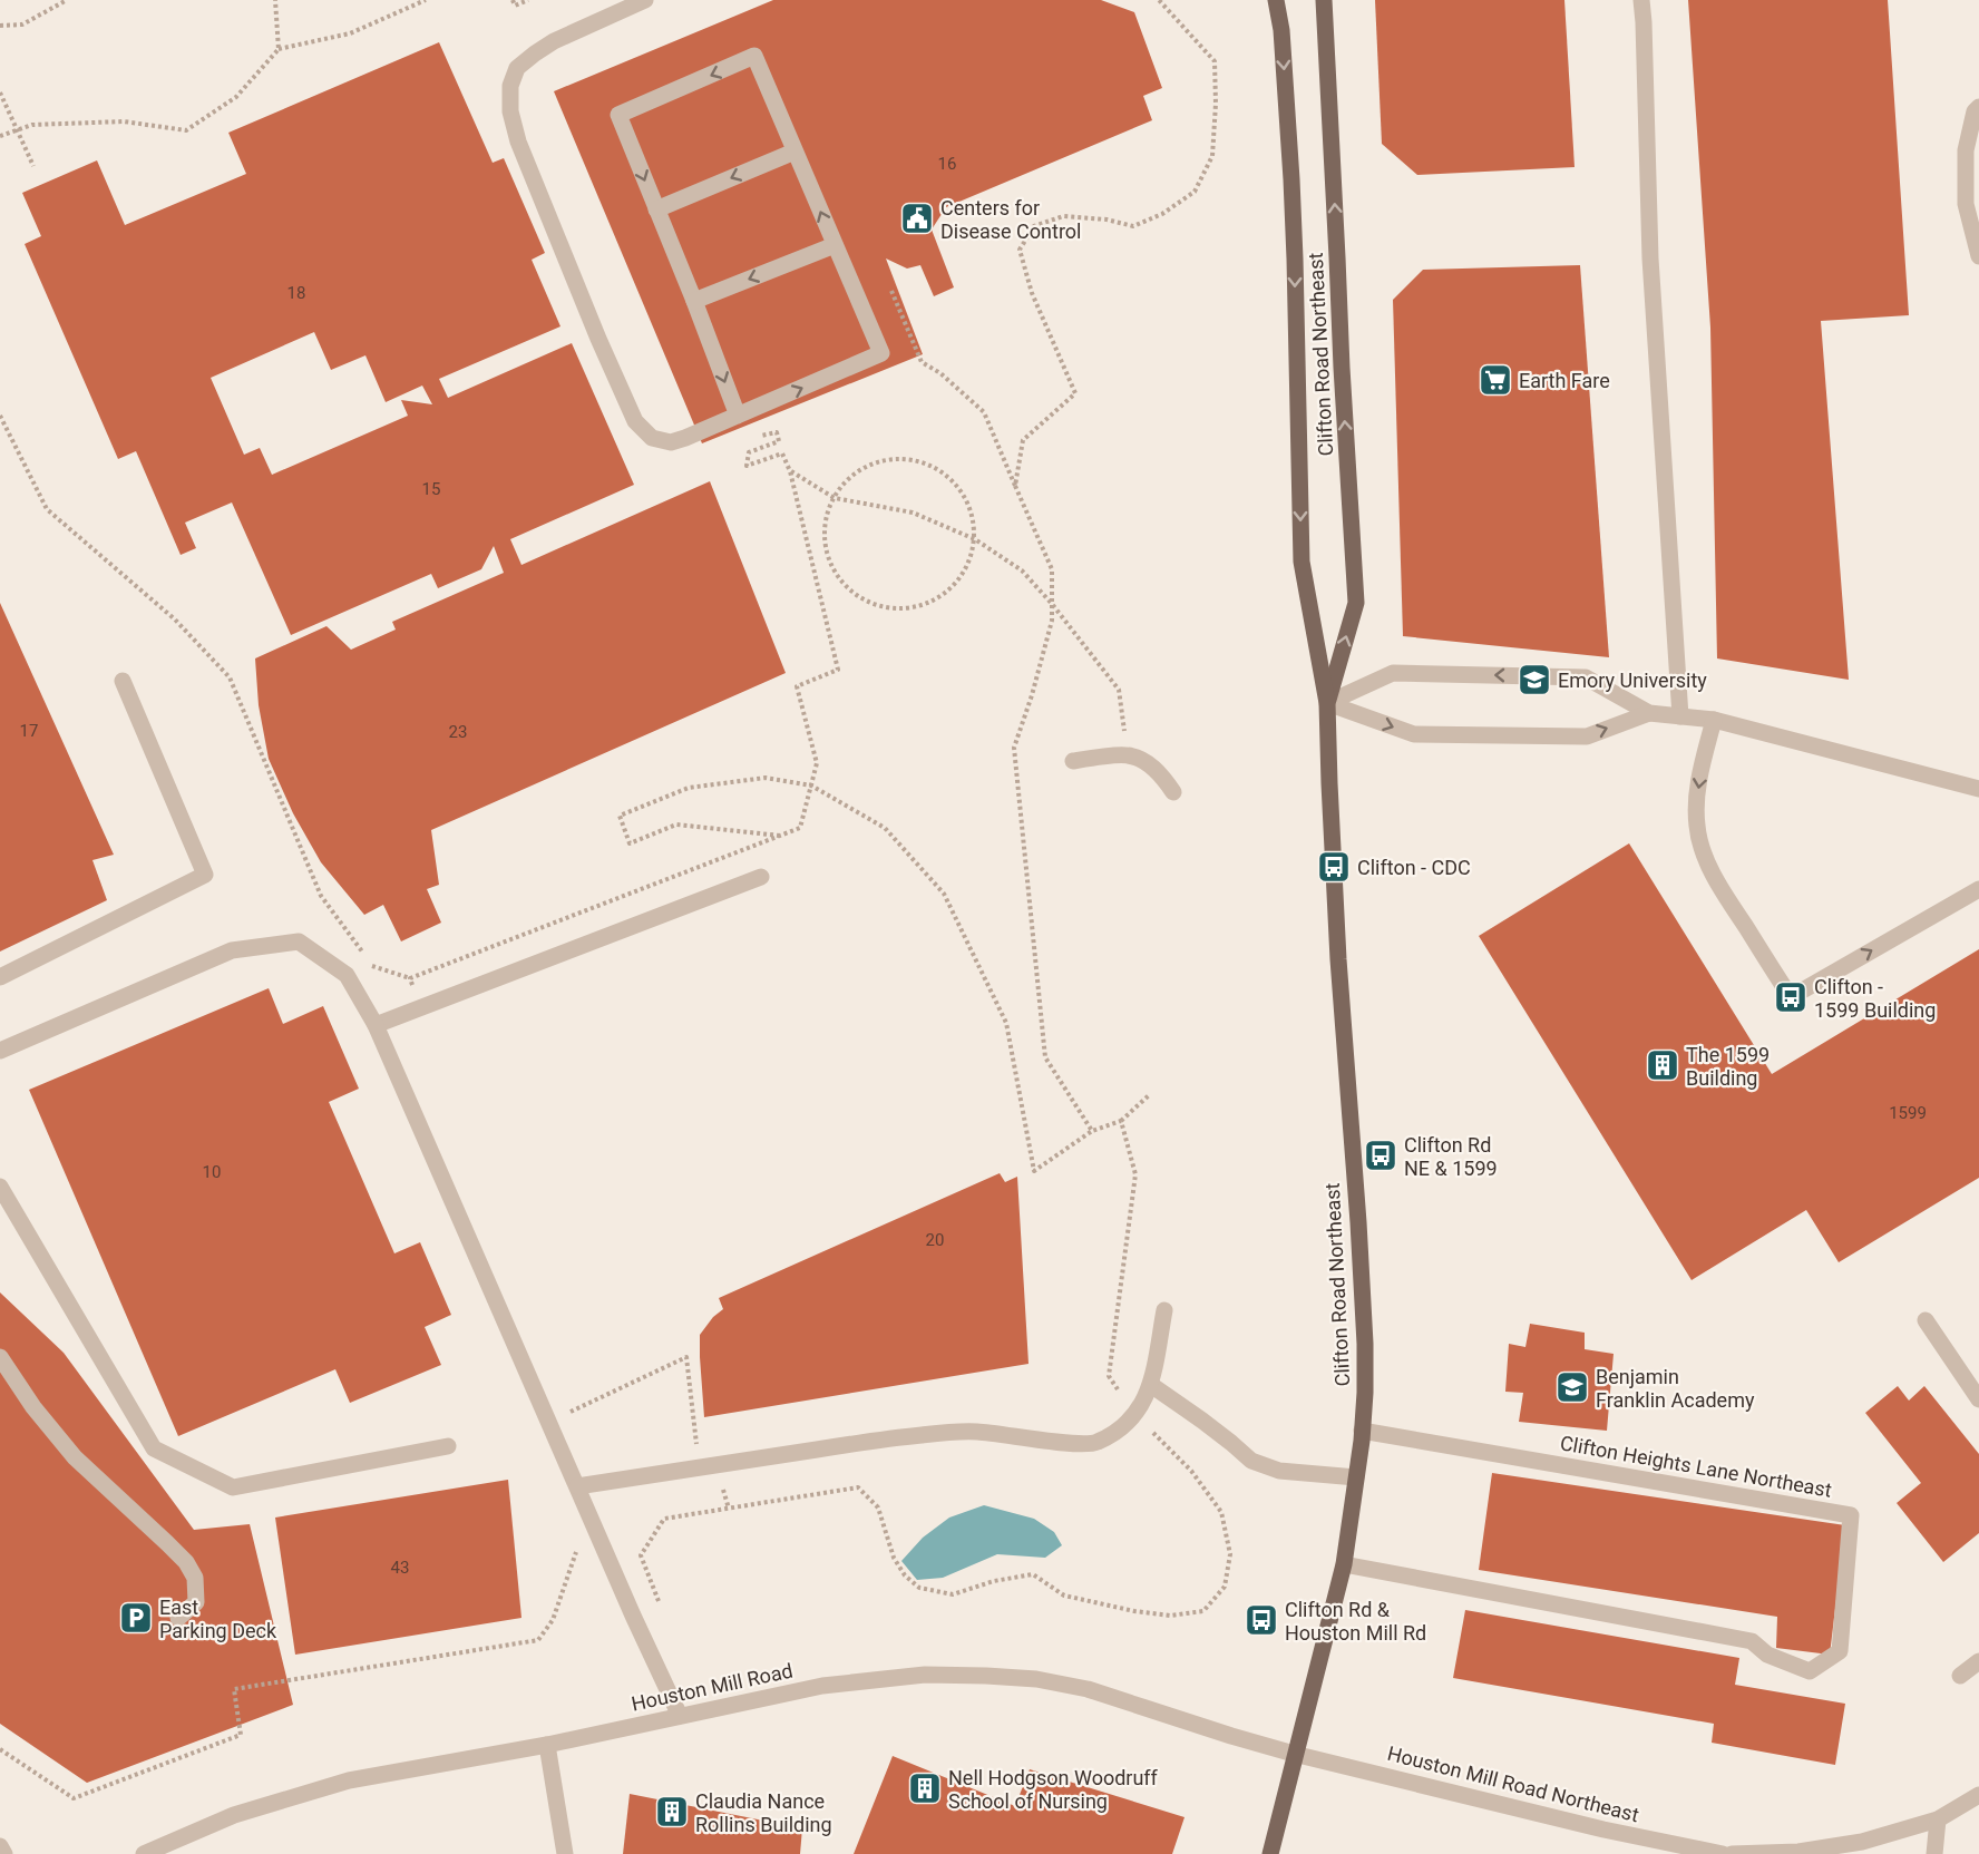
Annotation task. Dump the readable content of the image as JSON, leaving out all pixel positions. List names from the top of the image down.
{
  "streets": {
    "main road": ["Clifton Road Northeast"],
    "street": ["Clifton Heights Lane Northeast", "Houston Mill Road", "Houston Mill Road Northeast"]
  },
  "crossings": [
    ["Clifton Road Northeast", "Clifton Heights Lane Northeast"],
    ["Clifton Road Northeast", "Houston Mill Road"],
    ["Clifton Road Northeast", "Houston Mill Road Northeast"],
    ["Houston Mill Road", "Houston Mill Road Northeast"]
  ],
  "places": {
    "public building": ["Centers for Disease Control"],
    "supermarket": ["Earth Fare"],
    "school or university": ["Emory University", "Benjamin Franklin Academy"],
    "bus stop": [
      "Clifton - CDC",
      "Clifton - 1599 Building",
      "Clifton Rd NE & 1599",
      "Clifton Rd & Houston Mill Rd"
    ],
    "building": ["The 1599 Building", "Nell Hodgson Woodruff School of Nursing", "Claudia Nance Rollins Building"],
    "parking": ["East Parking Deck"]
  },
  "house_numbers": [
    "16",
    "18",
    "15",
    "17",
    "23",
    "1599",
    "10",
    "20",
    "43"
  ]
}
